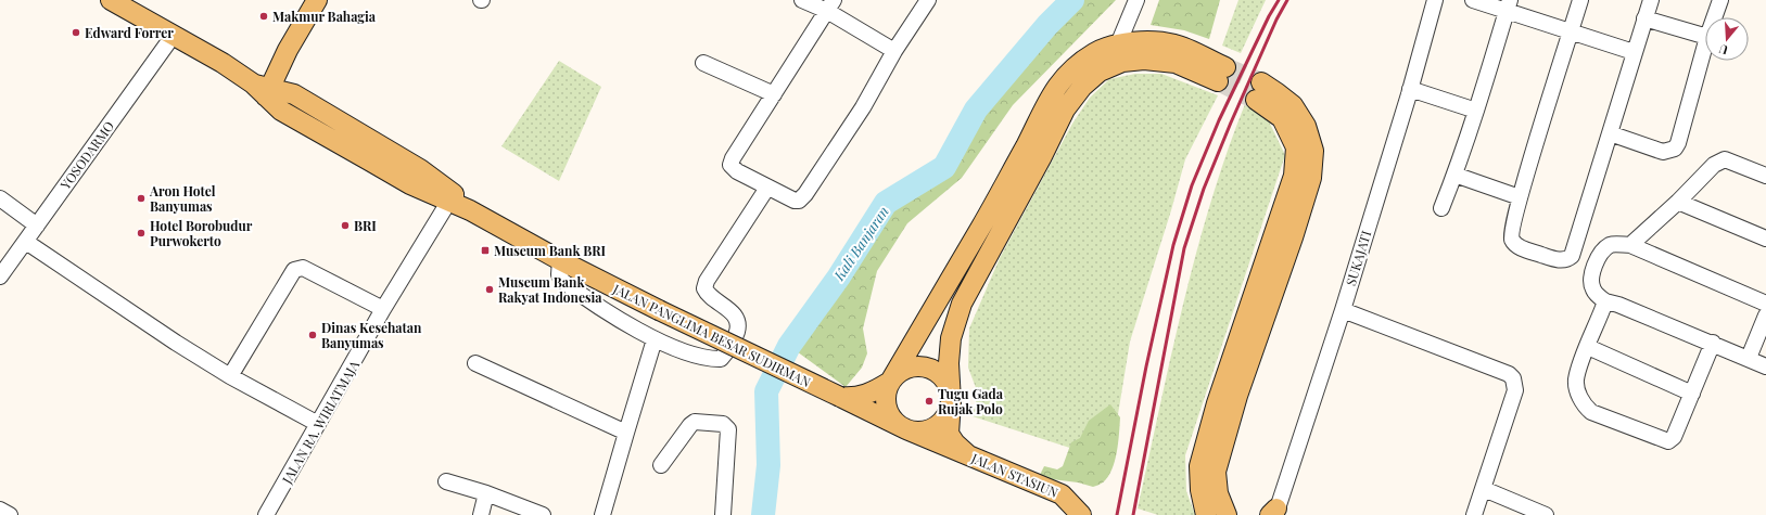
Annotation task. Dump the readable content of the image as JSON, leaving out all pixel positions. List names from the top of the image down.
{
  "streets": {
    "main road": ["JALAN PANGLIMA BESAR SUDIRMAN", "JALAN STASIUN"],
    "street": ["YOSODARMO", "SUKAJATI", "JALAN RA. WIRIATMAJA"]
  },
  "crossings": [
    ["YOSODARMO", "JALAN PANGLIMA BESAR SUDIRMAN"],
    ["JALAN PANGLIMA BESAR SUDIRMAN", "JALAN RA. WIRIATMAJA"],
    ["JALAN PANGLIMA BESAR SUDIRMAN", "JALAN STASIUN"]
  ],
  "water": ["Kali Banjaran"],
  "places": {
    "other": [
      "Makmur Bahagia",
      "Edward Forrer",
      "Aron Hotel Banyumas",
      "BRI",
      "Hotel Borobudur Purwokerto",
      "Museum Bank Rakyat Indonesia",
      "Dinas Kesehatan Banyumas",
      "Tugu Gada Rujak Polo"
    ],
    "transit": ["Museum Bank BRI"]
  },
  "north": "bottom"
}
